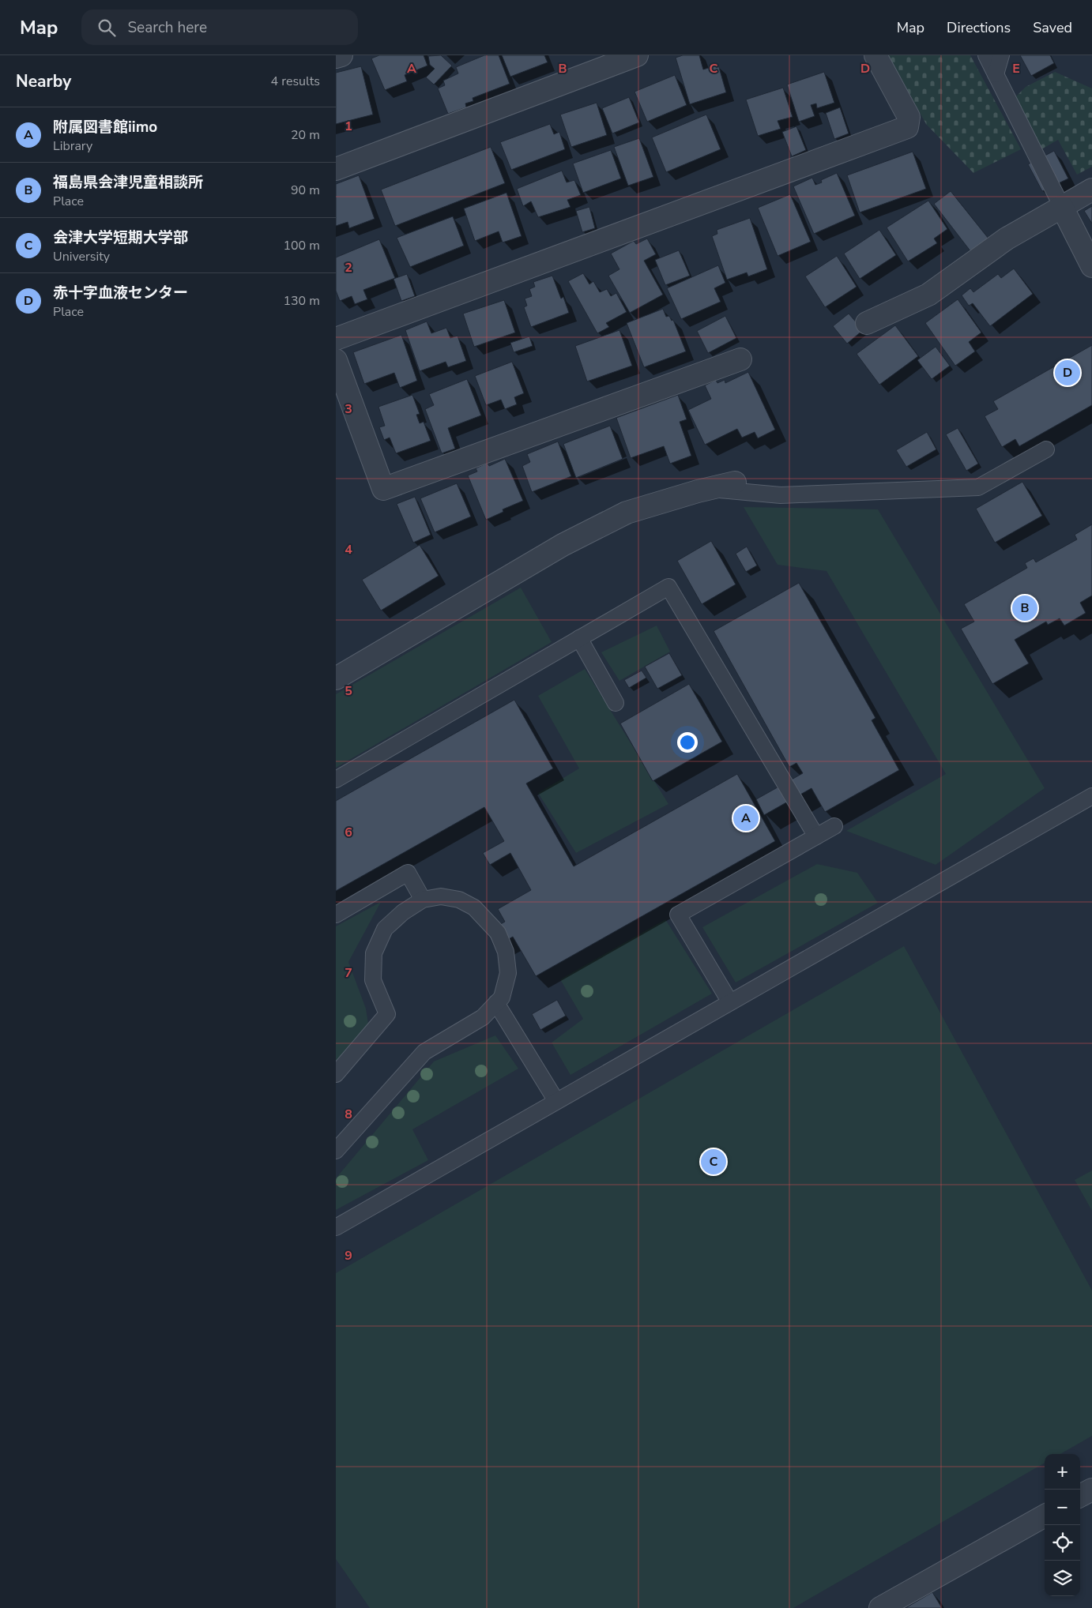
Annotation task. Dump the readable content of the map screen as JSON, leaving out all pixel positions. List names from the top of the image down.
{
  "page": {
    "header": "Map",
    "search": "Search here",
    "nav": ["Map", "Directions", "Saved"],
    "heading": ["Nearby", "4 results"],
    "list": [
      {
        "mark": "A",
        "name": "附属図書館iimo",
        "note": "Library",
        "value": "20 m"
      },
      {
        "mark": "B",
        "name": "福島県会津児童相談所",
        "note": "Place",
        "value": "90 m"
      },
      {
        "mark": "C",
        "name": "会津大学短期大学部",
        "note": "University",
        "value": "100 m"
      },
      {
        "mark": "D",
        "name": "赤十字血液センター",
        "note": "Place",
        "value": "130 m"
      }
    ],
    "pins": [
      "D",
      "B",
      "A",
      "C"
    ],
    "map_buttons": ["+", "−"]
  },
  "grid": {
    "columns": [
      "A",
      "B",
      "C",
      "D",
      "E"
    ],
    "rows": [
      "1",
      "2",
      "3",
      "4",
      "5",
      "6",
      "7",
      "8",
      "9"
    ]
  }
}
